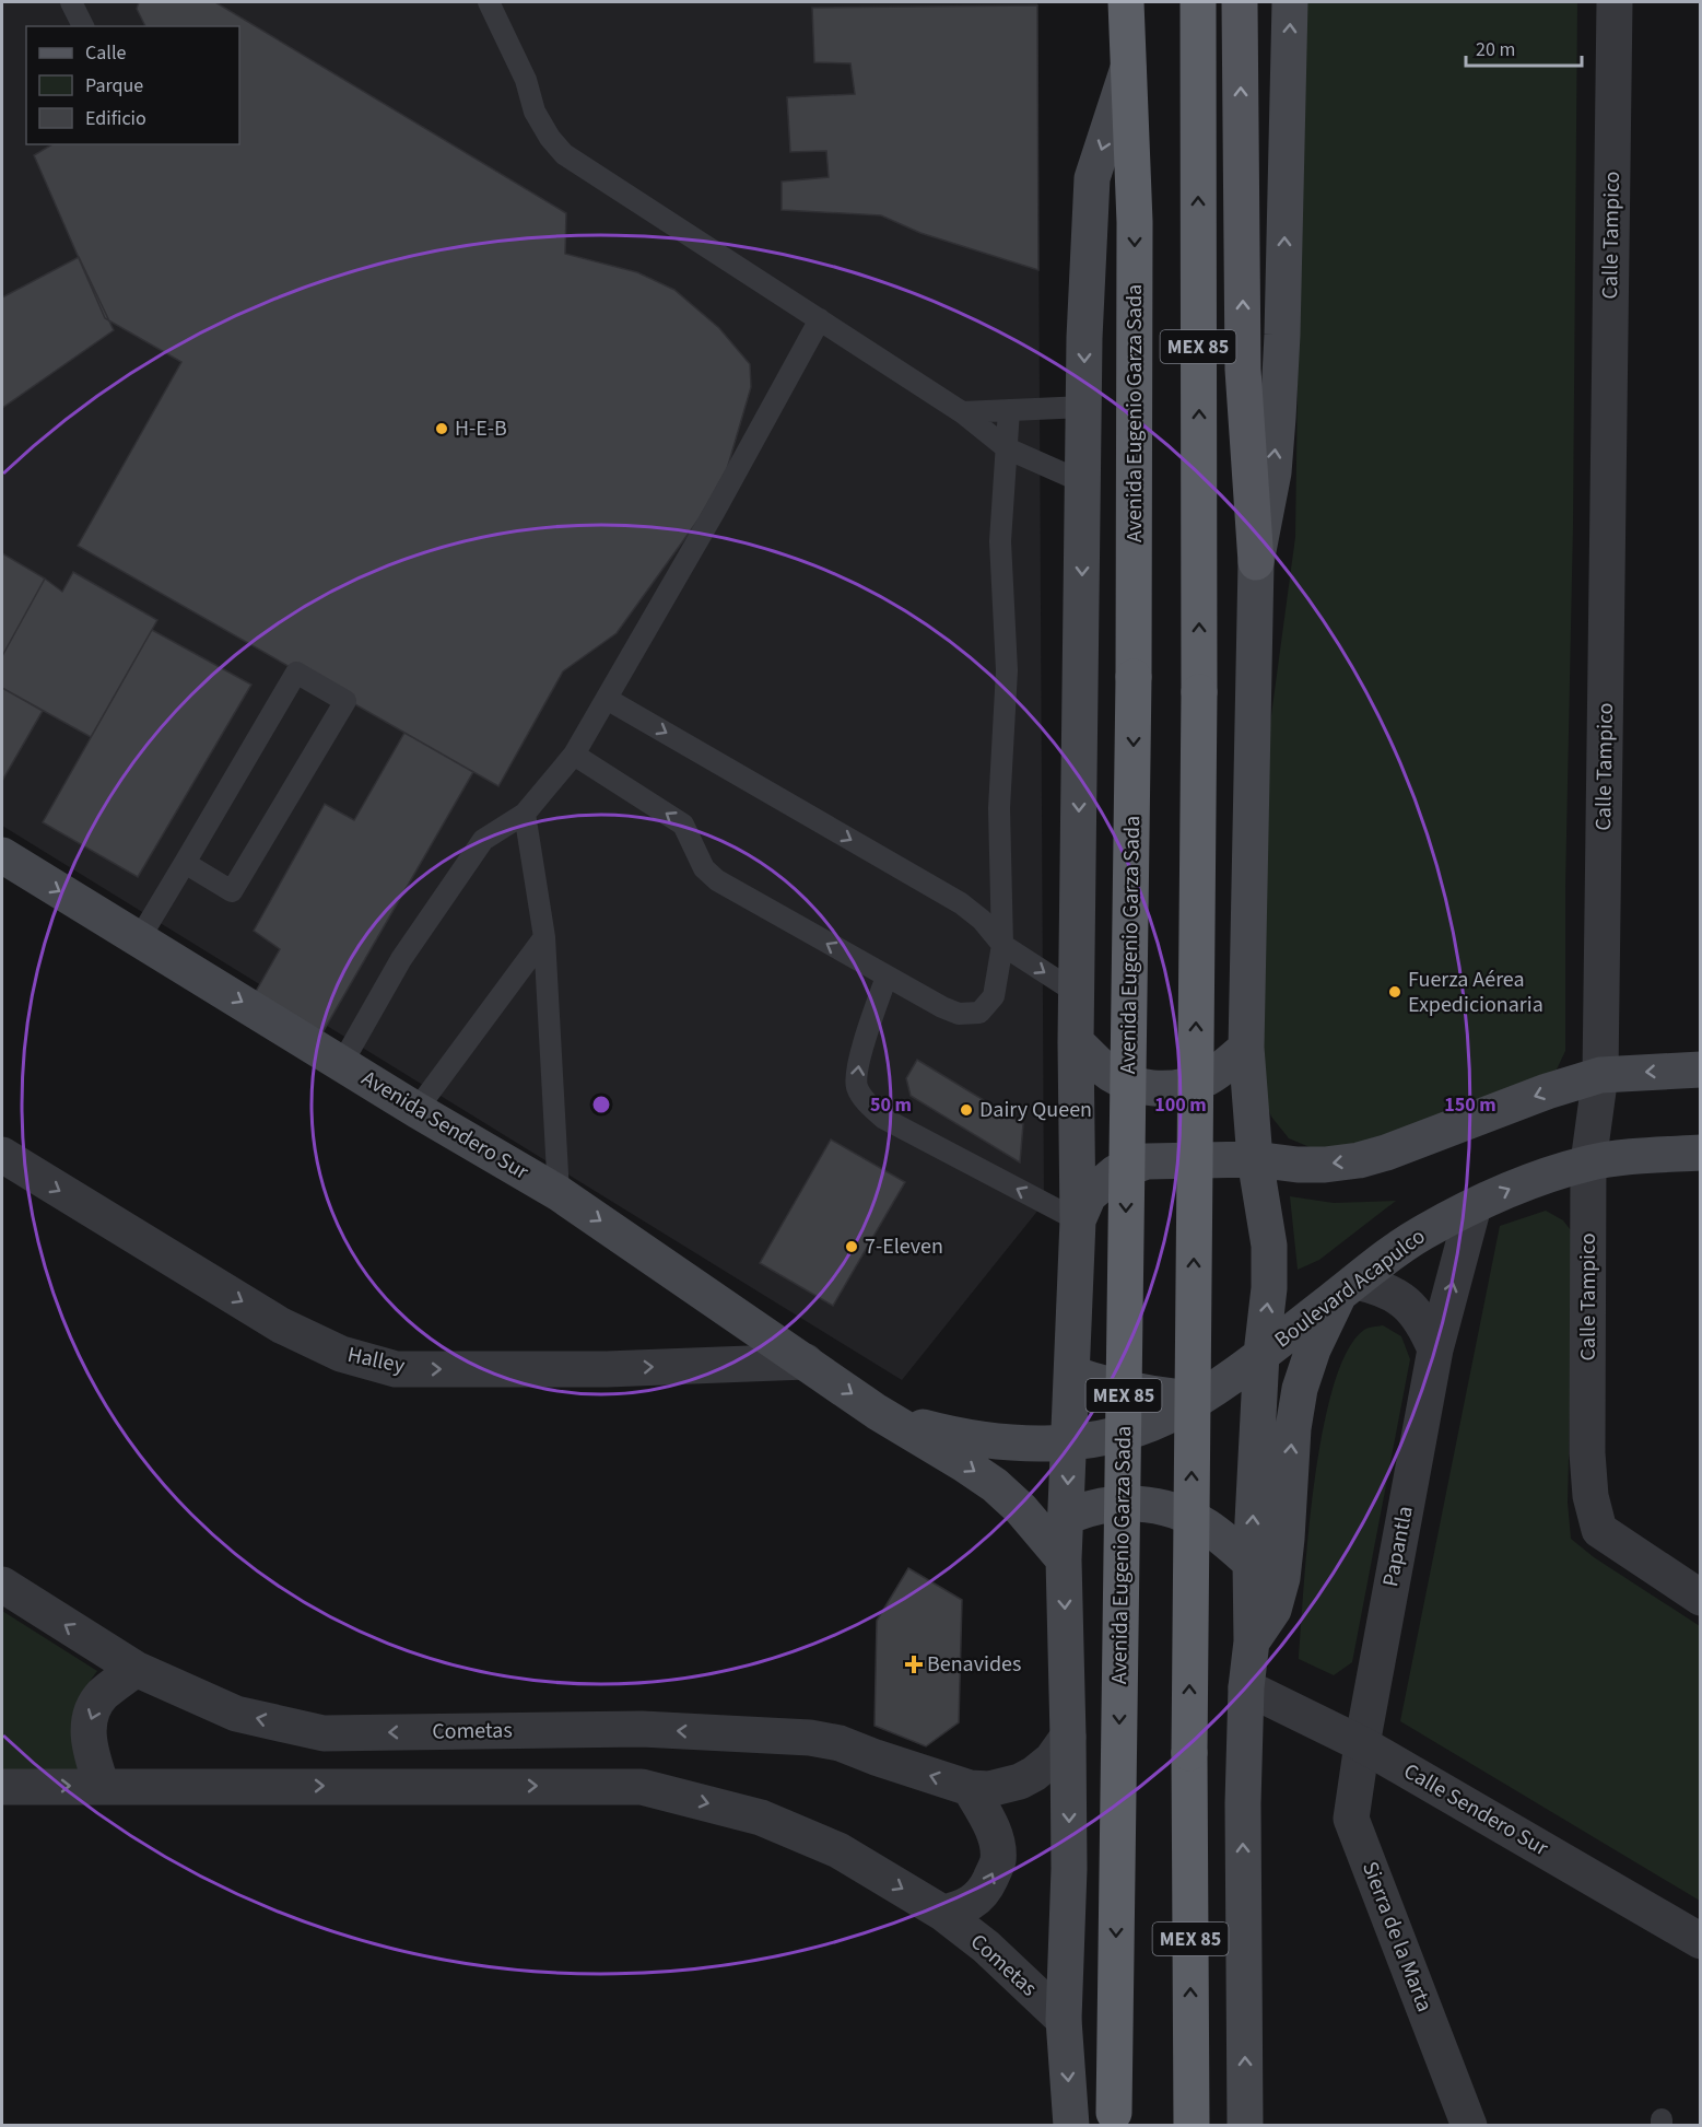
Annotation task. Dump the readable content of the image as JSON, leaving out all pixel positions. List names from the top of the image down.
{
  "streets": {
    "highway": ["MEX 85", "Avenida Eugenio Garza Sada"],
    "main road": ["Avenida Sendero Sur", "Boulevard Acapulco"],
    "street": [
      "Calle Tampico",
      "Halley",
      "Papantla",
      "Cometas",
      "Calle Sendero Sur",
      "Sierra de la Marta"
    ]
  },
  "crossings": [
    ["Calle Tampico", "Boulevard Acapulco"],
    ["Avenida Sendero Sur", "Boulevard Acapulco"],
    ["Avenida Sendero Sur", "Halley"],
    ["Boulevard Acapulco", "Papantla"],
    ["Papantla", "Calle Sendero Sur"],
    ["Papantla", "Sierra de la Marta"],
    ["Calle Sendero Sur", "Sierra de la Marta"]
  ],
  "one_way": ["Avenida Sendero Sur", "Halley"],
  "places": {
    "other": [
      "H-E-B",
      "Fuerza Aérea Expedicionaria",
      "Dairy Queen",
      "7-Eleven"
    ],
    "health": ["Benavides"]
  },
  "legend": ["Calle", "Parque", "Edificio"],
  "scale_bar": "20 m",
  "rings": ["50 m", "100 m", "150 m"]
}
